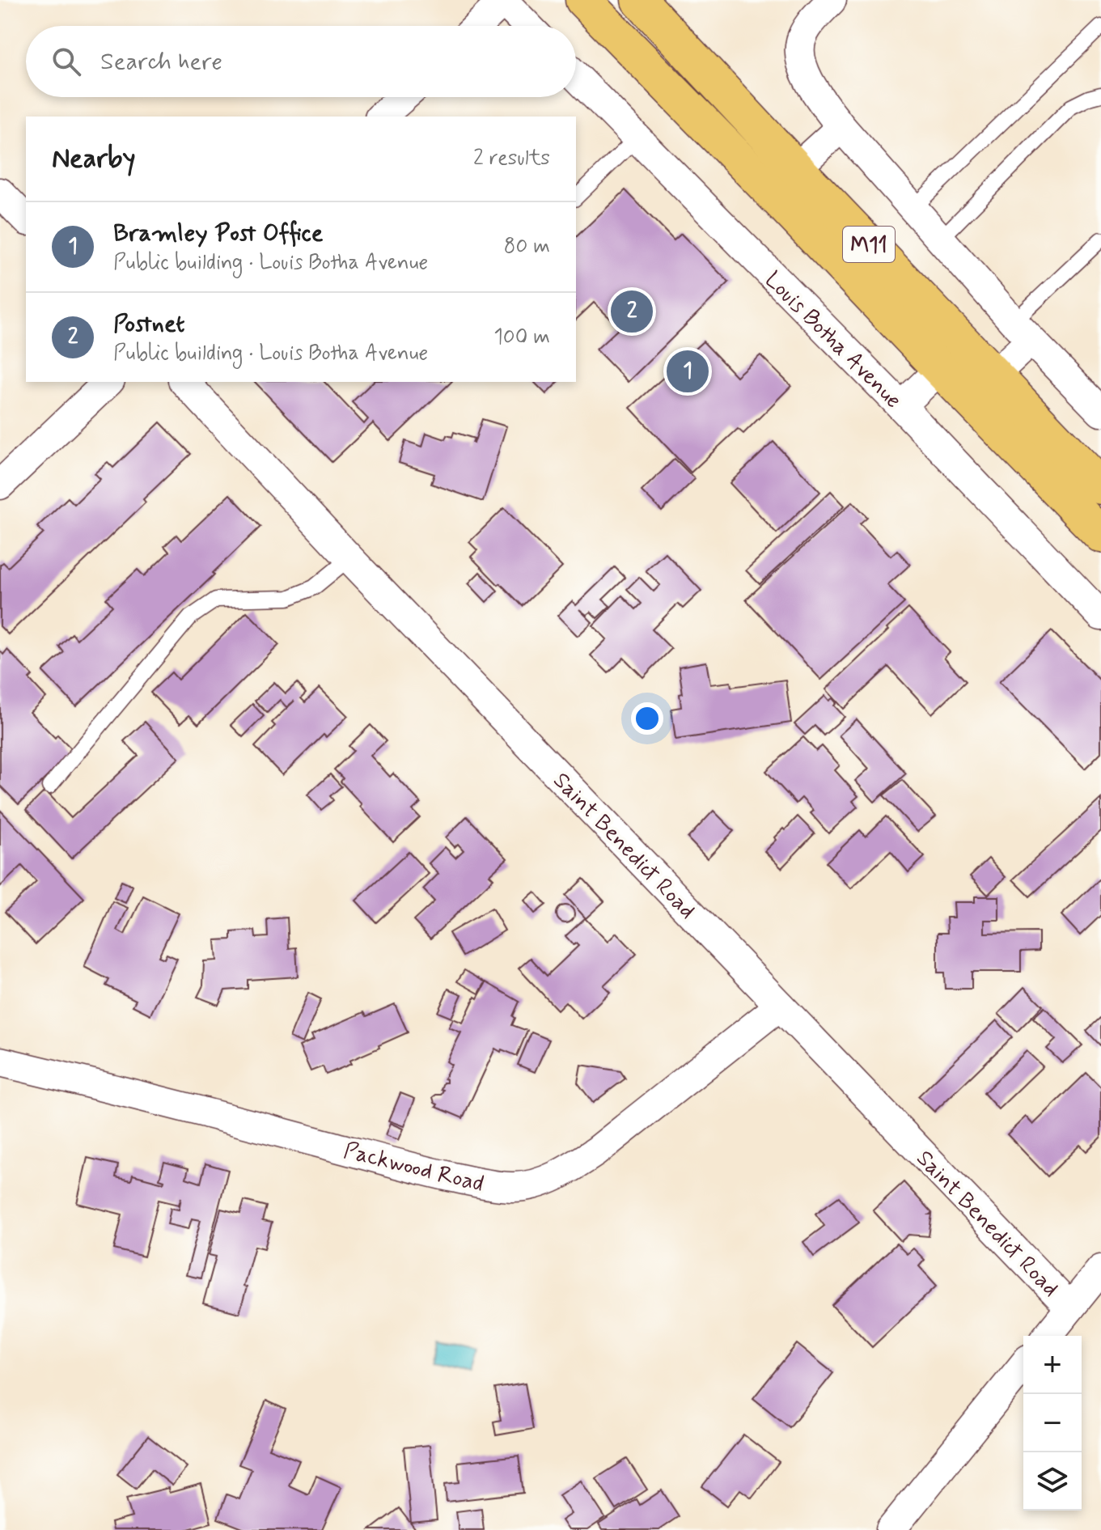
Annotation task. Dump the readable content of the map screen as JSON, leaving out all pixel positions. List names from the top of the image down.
{
  "streets": {
    "main road": ["M11"],
    "street": ["Louis Botha Avenue", "Saint Benedict Road", "Packwood Road"]
  },
  "crossings": [
    ["Saint Benedict Road", "Packwood Road"]
  ],
  "page": {
    "search": "Search here",
    "heading": ["Nearby", "2 results"],
    "list": [
      {
        "mark": "1",
        "name": "Bramley Post Office",
        "note": "Public building · Louis Botha Avenue",
        "value": "80 m"
      },
      {
        "mark": "2",
        "name": "Postnet",
        "note": "Public building · Louis Botha Avenue",
        "value": "100 m"
      }
    ],
    "pins": ["2", "1"],
    "map_buttons": ["+", "−"]
  }
}
